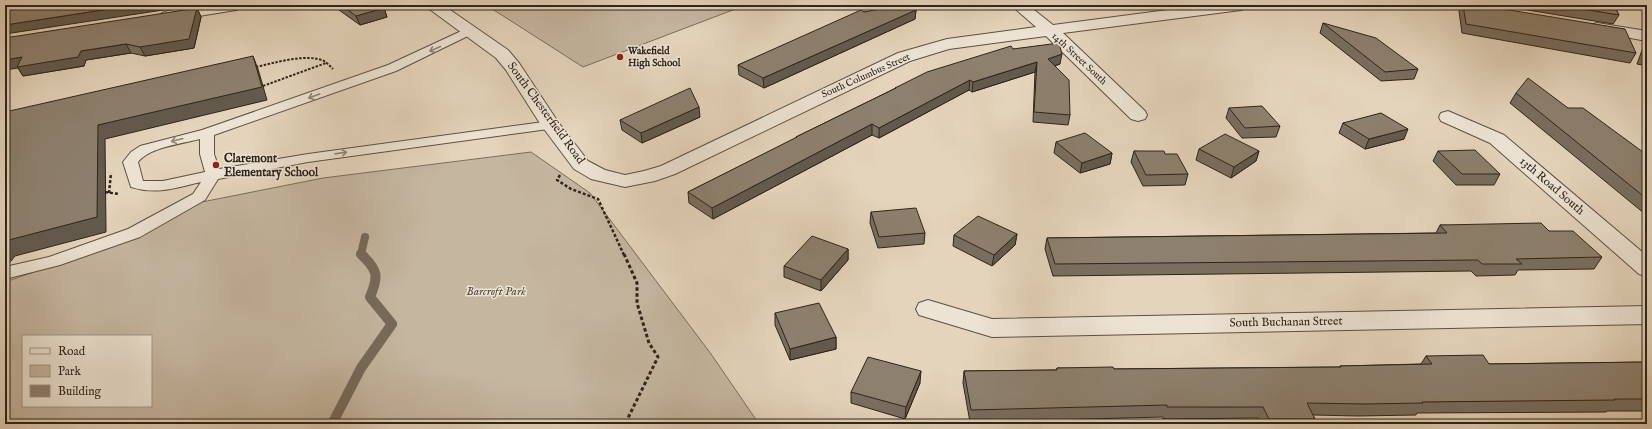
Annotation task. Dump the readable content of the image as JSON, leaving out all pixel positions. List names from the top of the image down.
{
  "streets": {
    "street": [
      "14th Street South",
      "South Columbus Street",
      "South Chesterfield Road",
      "13th Road South",
      "South Buchanan Street"
    ]
  },
  "crossings": [
    ["14th Street South", "South Columbus Street"],
    ["South Columbus Street", "South Chesterfield Road"]
  ],
  "parks": ["Barcroft Park"],
  "places": ["Wakefield High School", "Claremont Elementary School"],
  "legend": ["Road", "Park", "Building"]
}
